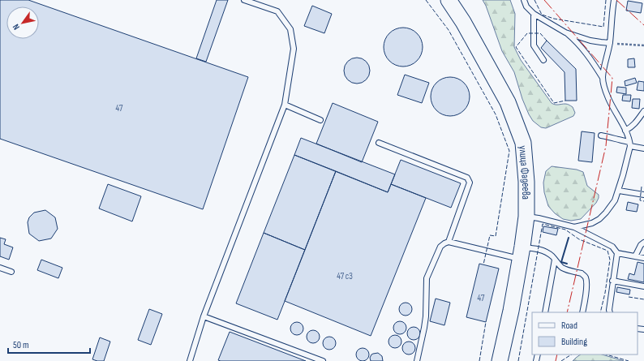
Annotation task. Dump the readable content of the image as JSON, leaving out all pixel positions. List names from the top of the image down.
{
  "streets": {
    "main road": ["улица Фадеева"]
  },
  "house_numbers": ["47", "47 с3", "47"],
  "legend": ["Road", "Building"],
  "scale_bar": "50 m",
  "north": "bottom left"
}
